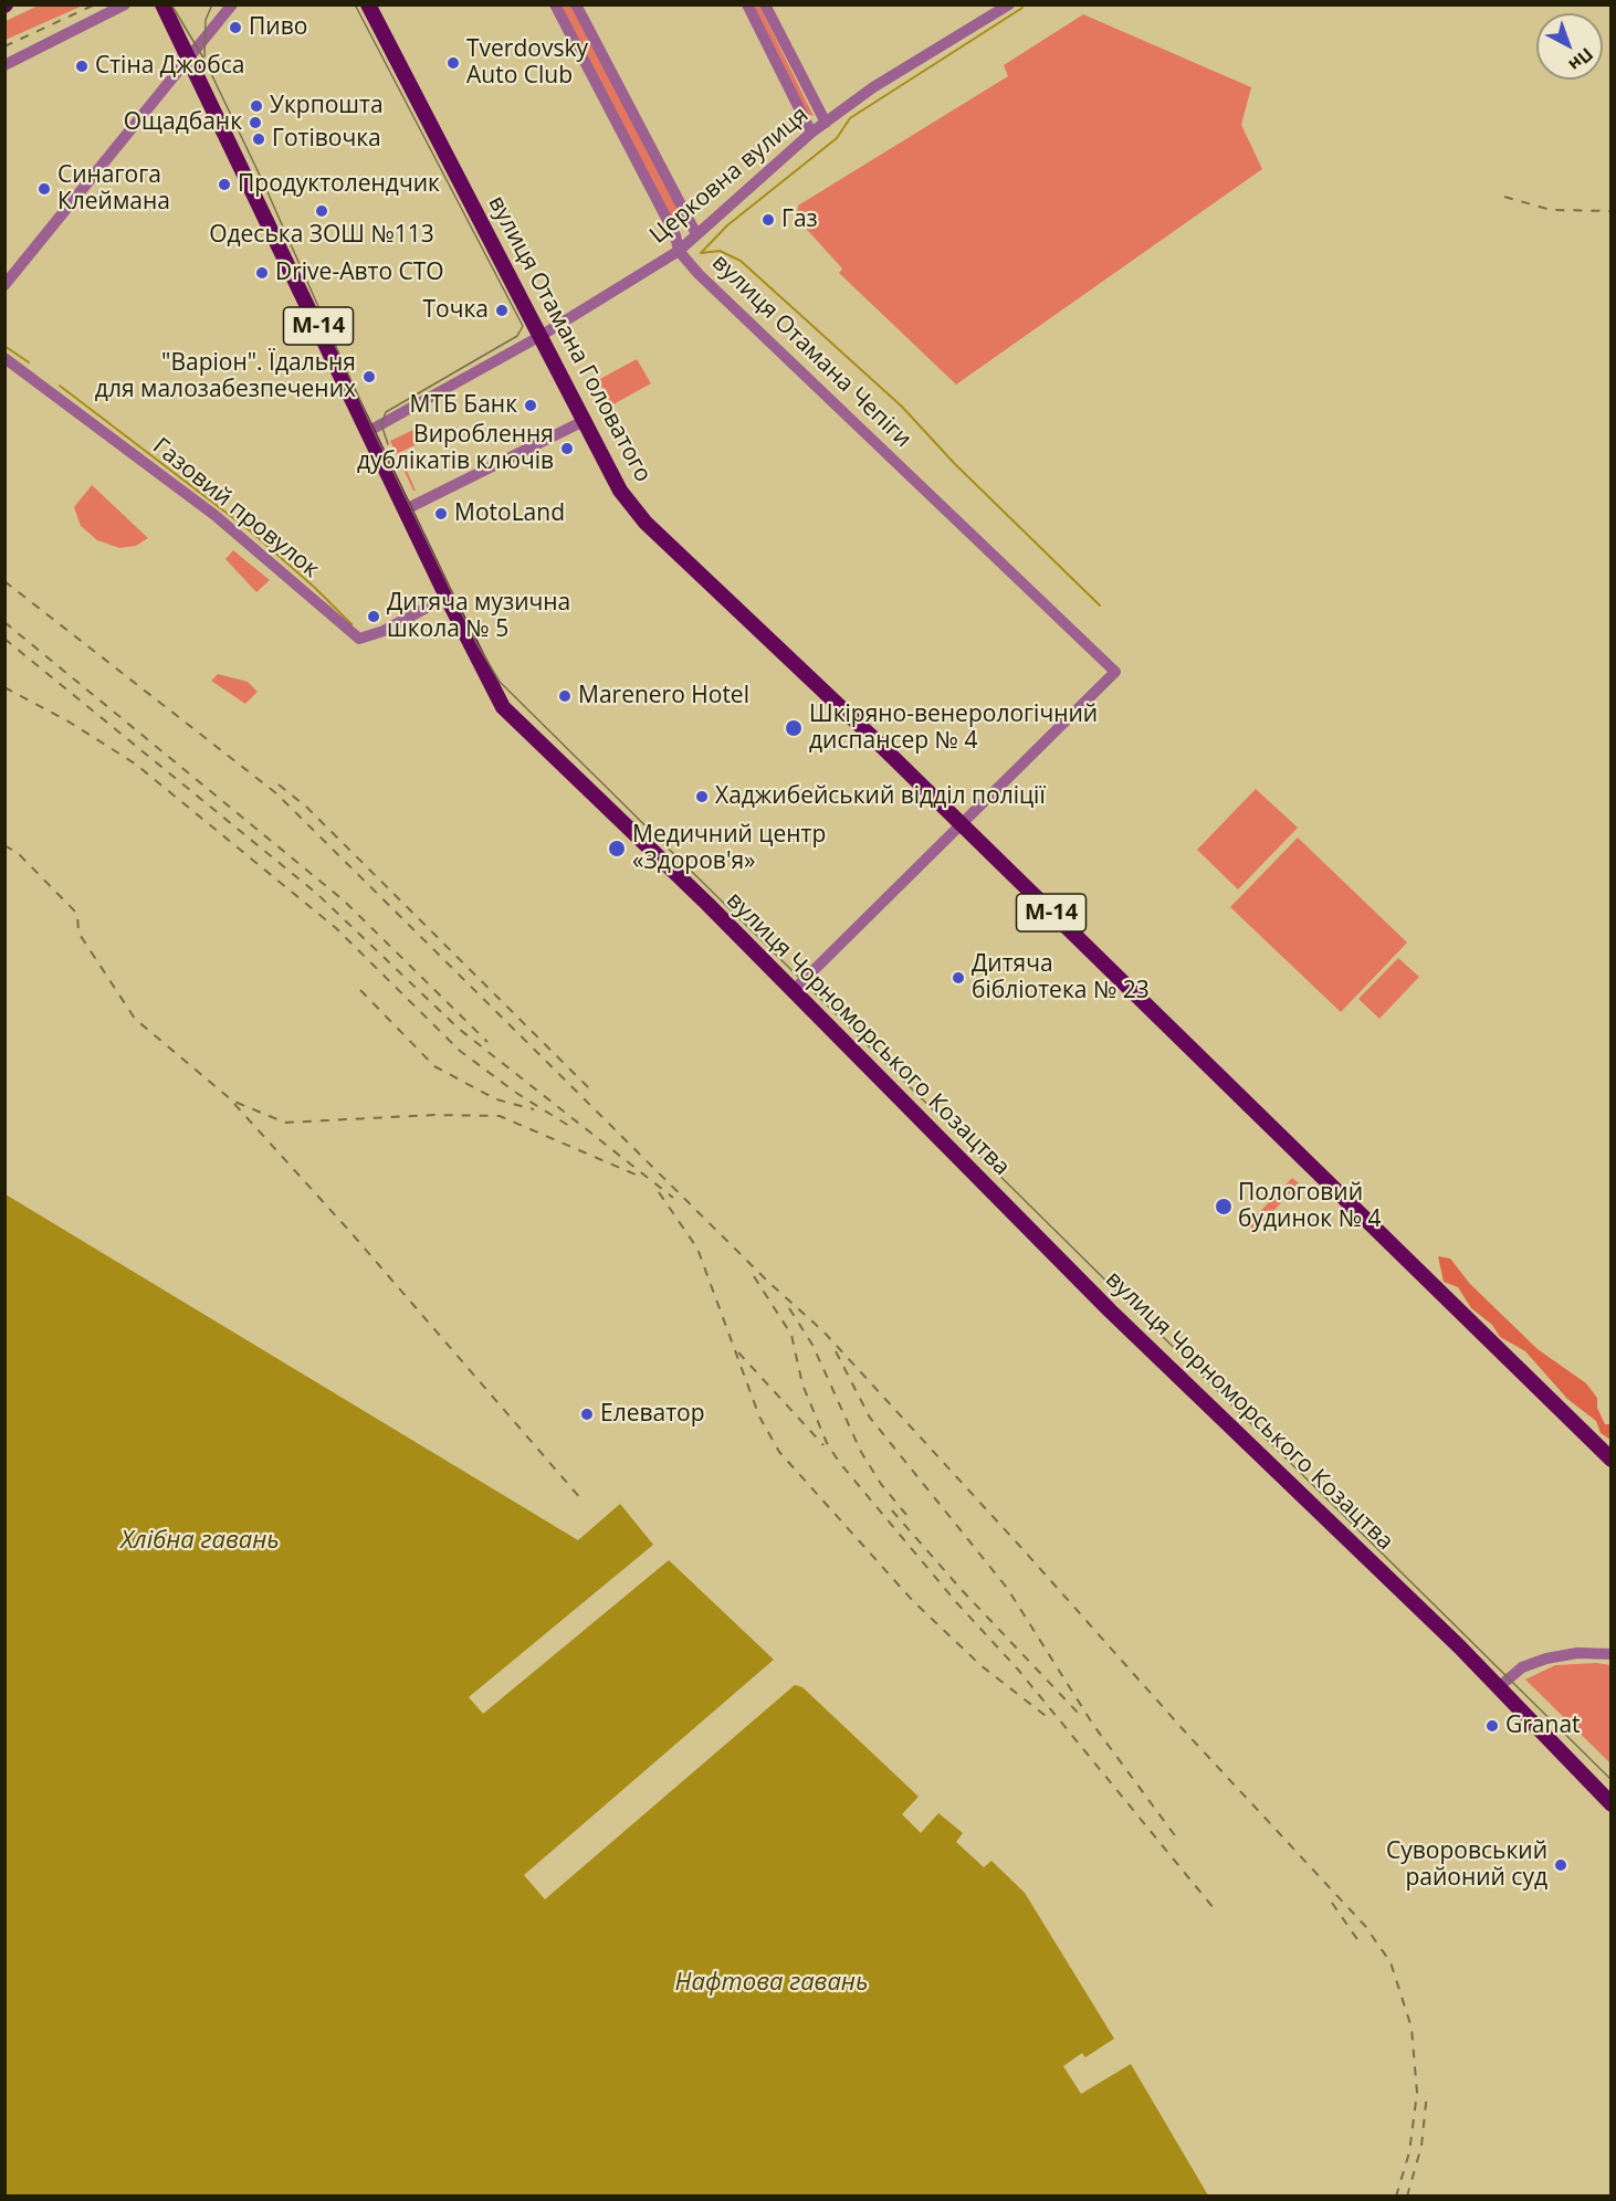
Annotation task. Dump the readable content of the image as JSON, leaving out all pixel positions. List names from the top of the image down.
{
  "streets": {
    "main road": ["М-14", "вулиця Отамана Головатого", "вулиця Чорноморського Козацтва"],
    "street": ["Церковна вулиця", "вулиця Отамана Чепіги", "Газовий провулок"]
  },
  "crossings": [
    ["Церковна вулиця", "вулиця Отамана Головатого"],
    ["Церковна вулиця", "вулиця Отамана Чепіги"],
    ["Церковна вулиця", "вулиця Чорноморського Козацтва"],
    ["вулиця Отамана Головатого", "вулиця Отамана Чепіги"],
    ["Газовий провулок", "вулиця Чорноморського Козацтва"]
  ],
  "water": ["Хлібна гавань", "Нафтова гавань"],
  "places": [
    "Пиво",
    "Tverdovsky Auto Club",
    "Стіна Джобса",
    "Укрпошта",
    "Ощадбанк",
    "Готівочка",
    "Продуктолендчик",
    "Синагога Клеймана",
    "Одеська ЗОШ №113",
    "Газ",
    "Drive-Авто СТО",
    "Точка",
    "\"Варіон\". Їдальня для малозабезпечених",
    "МТБ Банк",
    "Вироблення дублікатів ключів",
    "MotoLand",
    "Дитяча музична школа № 5",
    "Marenero Hotel",
    "Шкіряно-венерологічний диспансер № 4",
    "Хаджибейський відділ поліції",
    "Медичний центр «Здоров'я»",
    "Дитяча бібліотека № 23",
    "Пологовий будинок № 4",
    "Елеватор",
    "Granat",
    "Суворовський районий суд"
  ],
  "north": "bottom right"
}
